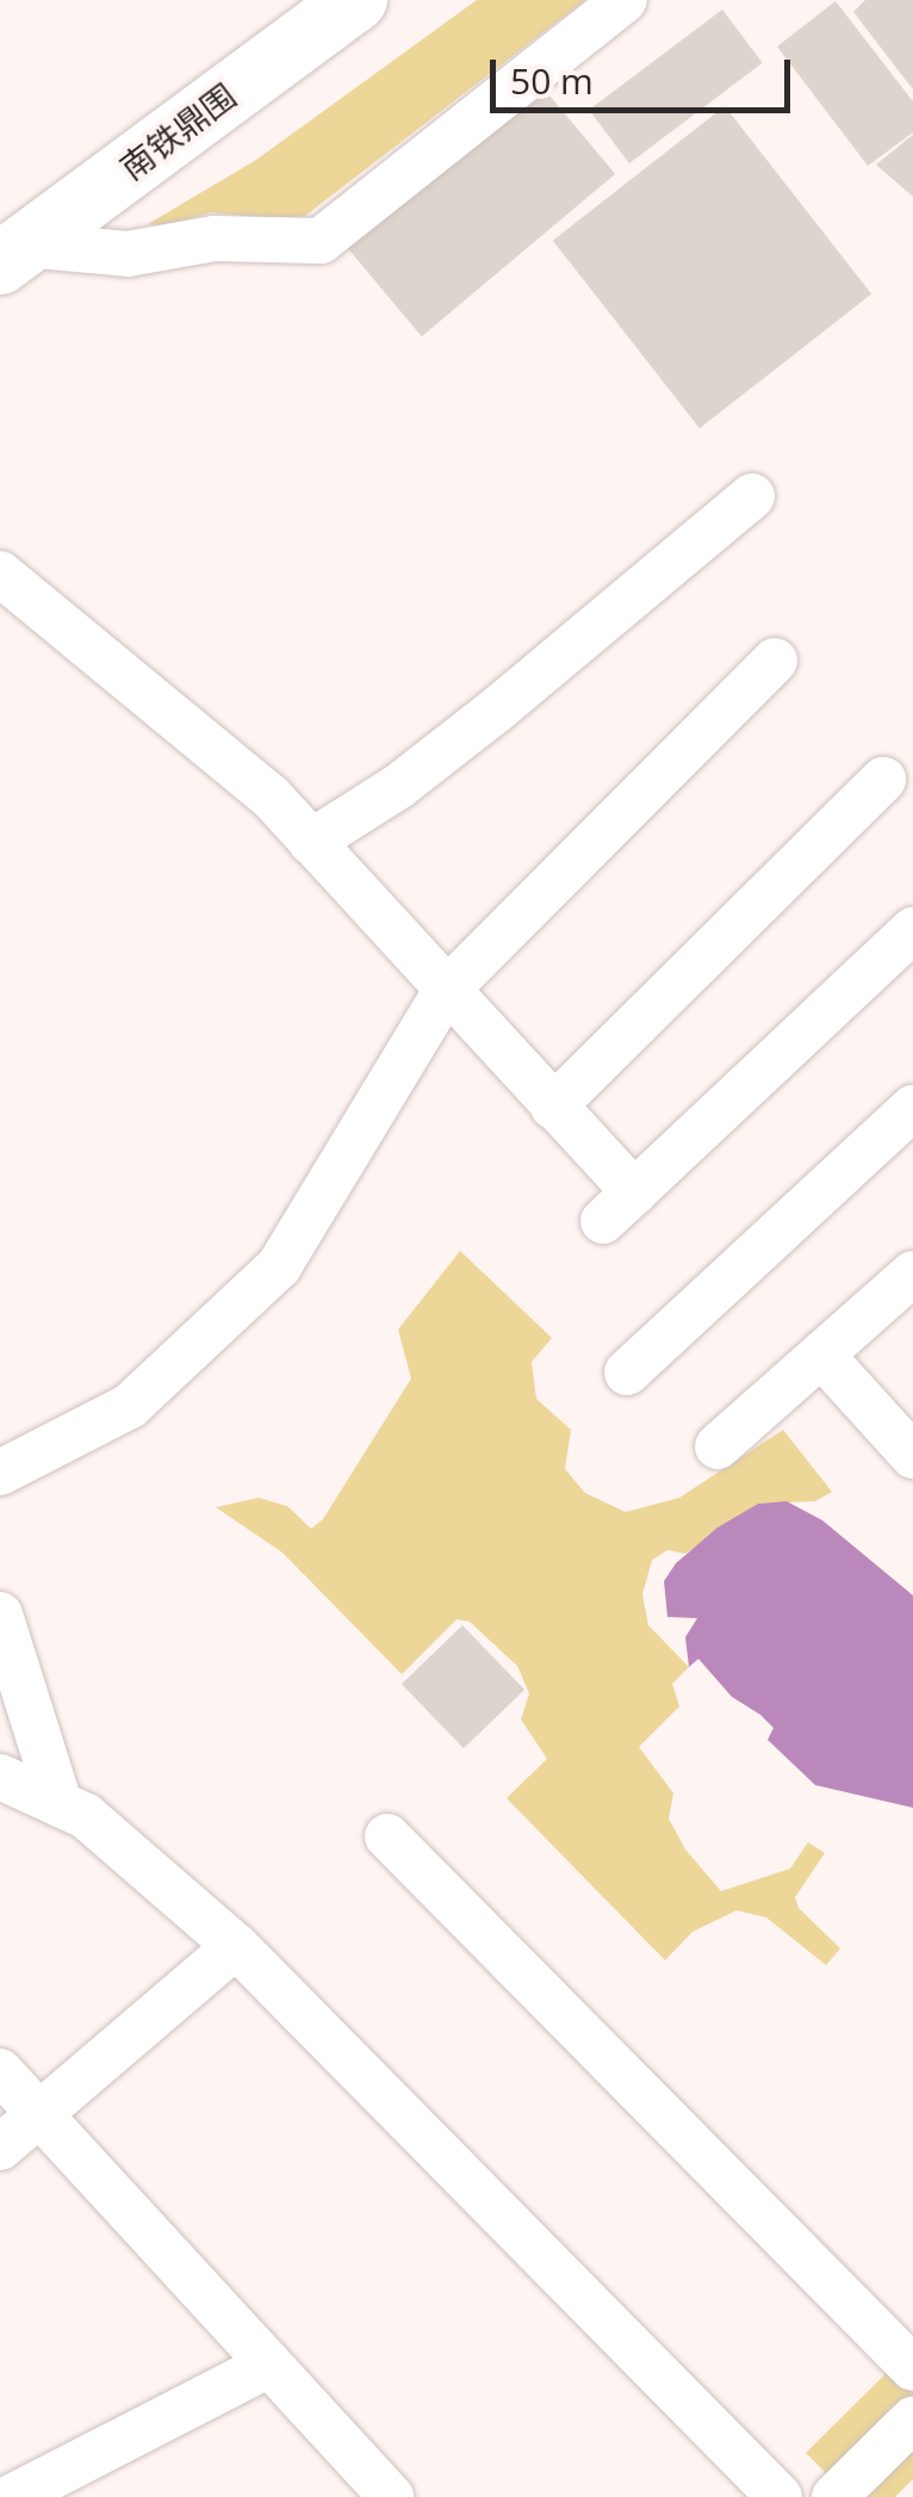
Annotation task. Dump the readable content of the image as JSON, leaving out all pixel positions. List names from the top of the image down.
{
  "streets": {
    "street": ["南铁鼎围"]
  },
  "scale_bar": "50 m"
}
